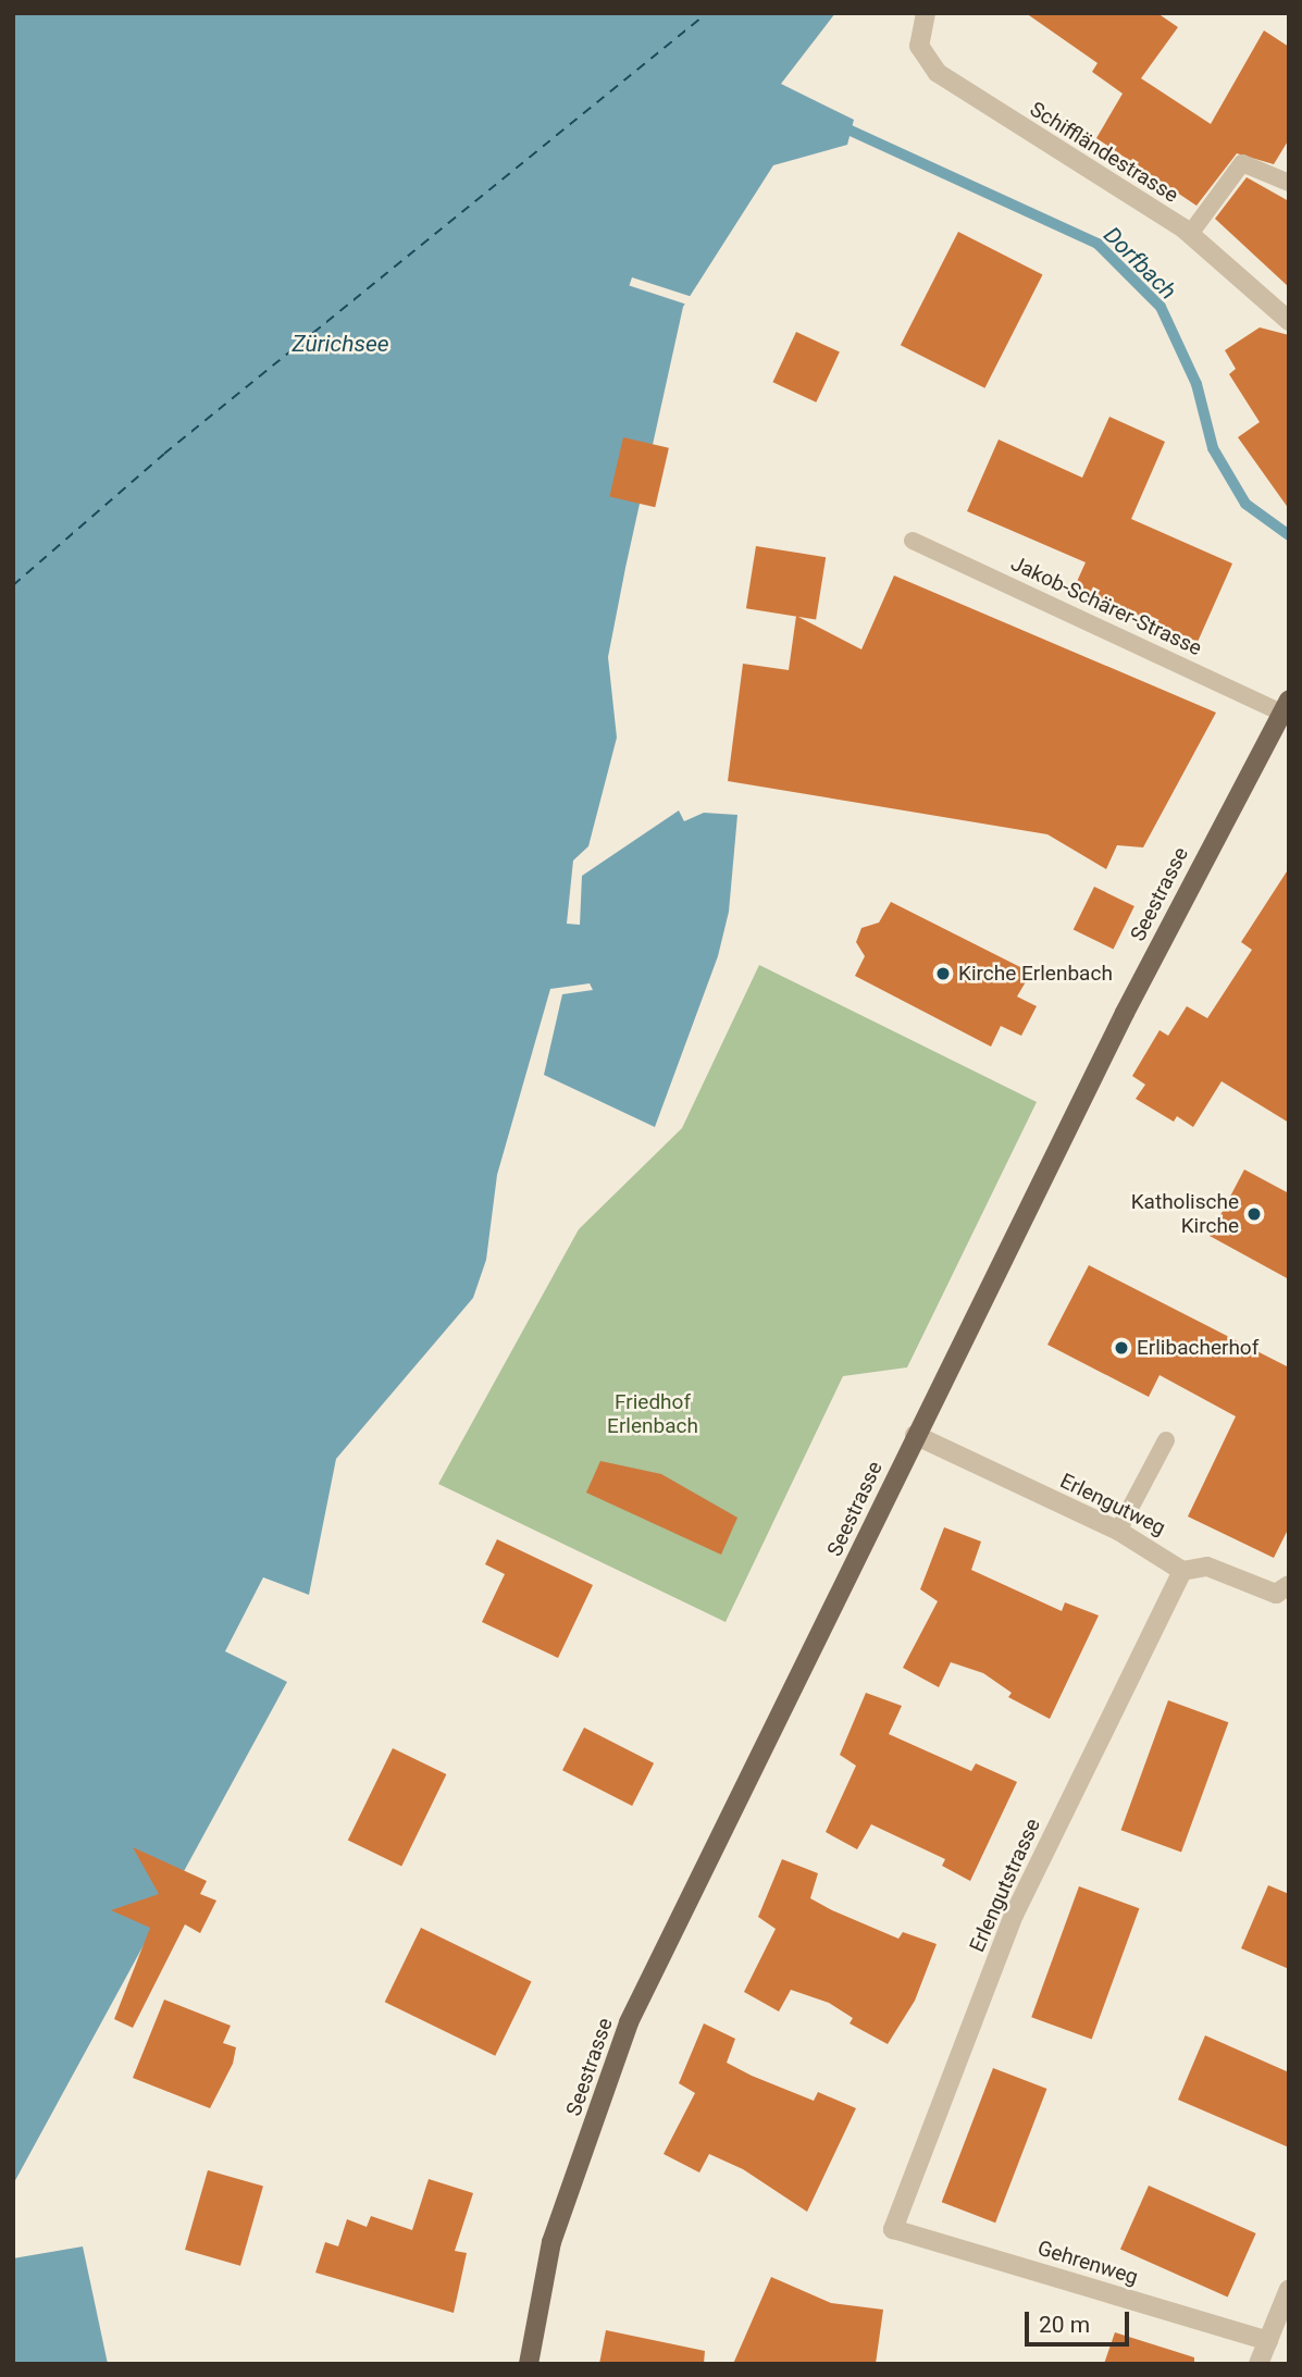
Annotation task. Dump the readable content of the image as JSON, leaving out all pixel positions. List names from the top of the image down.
{
  "streets": {
    "main road": ["Seestrasse"],
    "street": [
      "Schiffländestrasse",
      "Erlengutweg",
      "Erlengutstrasse",
      "Gehrenweg"
    ],
    "lane": ["Jakob-Schärer-Strasse"]
  },
  "crossings": [
    ["Jakob-Schärer-Strasse", "Seestrasse"],
    ["Seestrasse", "Erlengutweg"],
    ["Erlengutweg", "Erlengutstrasse"],
    ["Erlengutstrasse", "Gehrenweg"]
  ],
  "water": ["Dorfbach", "Zürichsee"],
  "parks": ["Friedhof Erlenbach"],
  "places": ["Kirche Erlenbach", "Katholische Kirche", "Erlibacherhof"],
  "scale_bar": "20 m"
}
